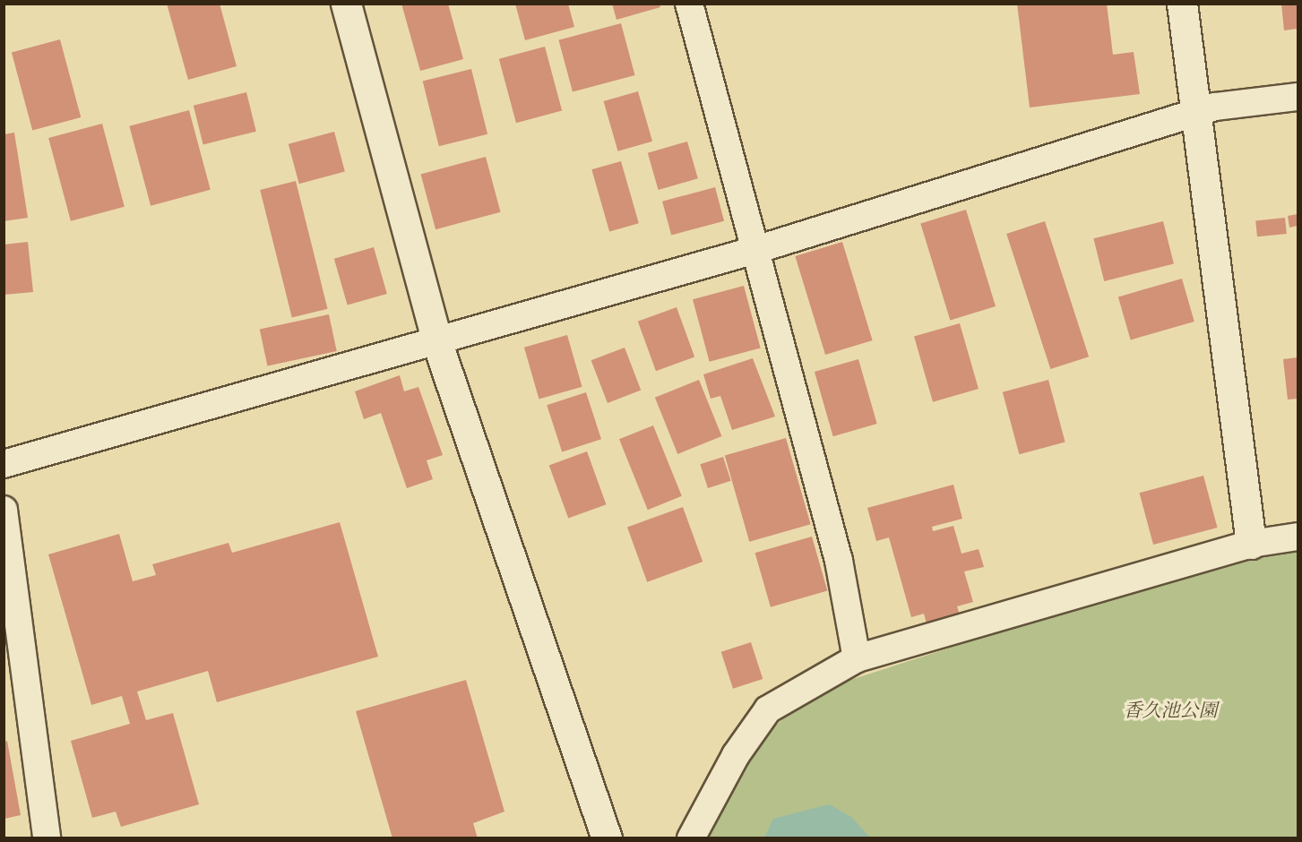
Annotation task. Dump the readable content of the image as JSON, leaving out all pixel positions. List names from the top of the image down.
{
  "parks": ["香久池公園"]
}
